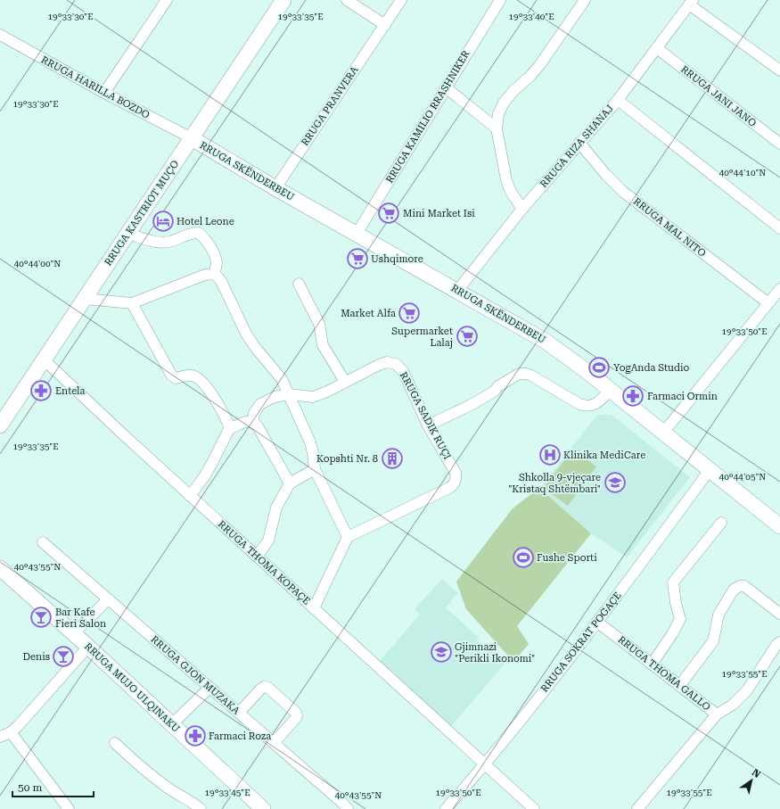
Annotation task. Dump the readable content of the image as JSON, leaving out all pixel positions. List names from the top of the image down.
{
  "streets": {
    "street": [
      "RRUGA HARILLA BOZDO",
      "RRUGA JANI JANO",
      "RRUGA PRANVERA",
      "RRUGA KAMILIO RRASHNIKER",
      "RRUGA RIZA SHANAJ",
      "RRUGA SKËNDERBEU",
      "RRUGA KASTRIOT MUÇO",
      "RRUGA MAL NITO",
      "RRUGA SADIK RUÇI",
      "RRUGA THOMA KOPAÇE",
      "RRUGA SOKRAT POGAÇE",
      "RRUGA THOMA GALLO",
      "RRUGA GJON MUZAKA",
      "RRUGA MUJO ULQINAKU"
    ]
  },
  "crossings": [
    ["RRUGA HARILLA BOZDO", "RRUGA SKËNDERBEU"],
    ["RRUGA HARILLA BOZDO", "RRUGA KASTRIOT MUÇO"],
    ["RRUGA JANI JANO", "RRUGA RIZA SHANAJ"],
    ["RRUGA PRANVERA", "RRUGA SKËNDERBEU"],
    ["RRUGA KAMILIO RRASHNIKER", "RRUGA SKËNDERBEU"],
    ["RRUGA RIZA SHANAJ", "RRUGA SKËNDERBEU"],
    ["RRUGA RIZA SHANAJ", "RRUGA MAL NITO"],
    ["RRUGA SKËNDERBEU", "RRUGA KASTRIOT MUÇO"],
    ["RRUGA SKËNDERBEU", "RRUGA SOKRAT POGAÇE"],
    ["RRUGA KASTRIOT MUÇO", "RRUGA THOMA KOPAÇE"],
    ["RRUGA THOMA KOPAÇE", "RRUGA SOKRAT POGAÇE"],
    ["RRUGA SOKRAT POGAÇE", "RRUGA THOMA GALLO"]
  ],
  "places": {
    "supermarket": [
      "Mini Market Isi",
      "Ushqimore",
      "Market Alfa",
      "Supermarket Lalaj"
    ],
    "hotel": ["Hotel Leone"],
    "sports": ["YogAnda Studio", "Fushe Sporti"],
    "pharmacy": ["Entela", "Farmaci Ormin", "Farmaci Roza"],
    "hospital": ["Klinika MediCare"],
    "building": ["Kopshti Nr. 8"],
    "school or university": ["Shkolla 9-vjeçare \"Kristaq Shtëmbari\"", "Gjimnazi \"Perikli Ikonomi\""],
    "bar": ["Bar Kafe Fieri Salon", "Denis"]
  },
  "scale_bar": "50 m",
  "north": "top right",
  "coordinates": [
    "19°33'30\"E",
    "19°33'35\"E",
    "19°33'40\"E",
    "40°44'10\"N",
    "40°44'00\"N",
    "19°33'50\"E",
    "40°44'05\"N",
    "40°43'55\"N",
    "19°33'55\"E",
    "19°33'45\"E"
  ]
}
